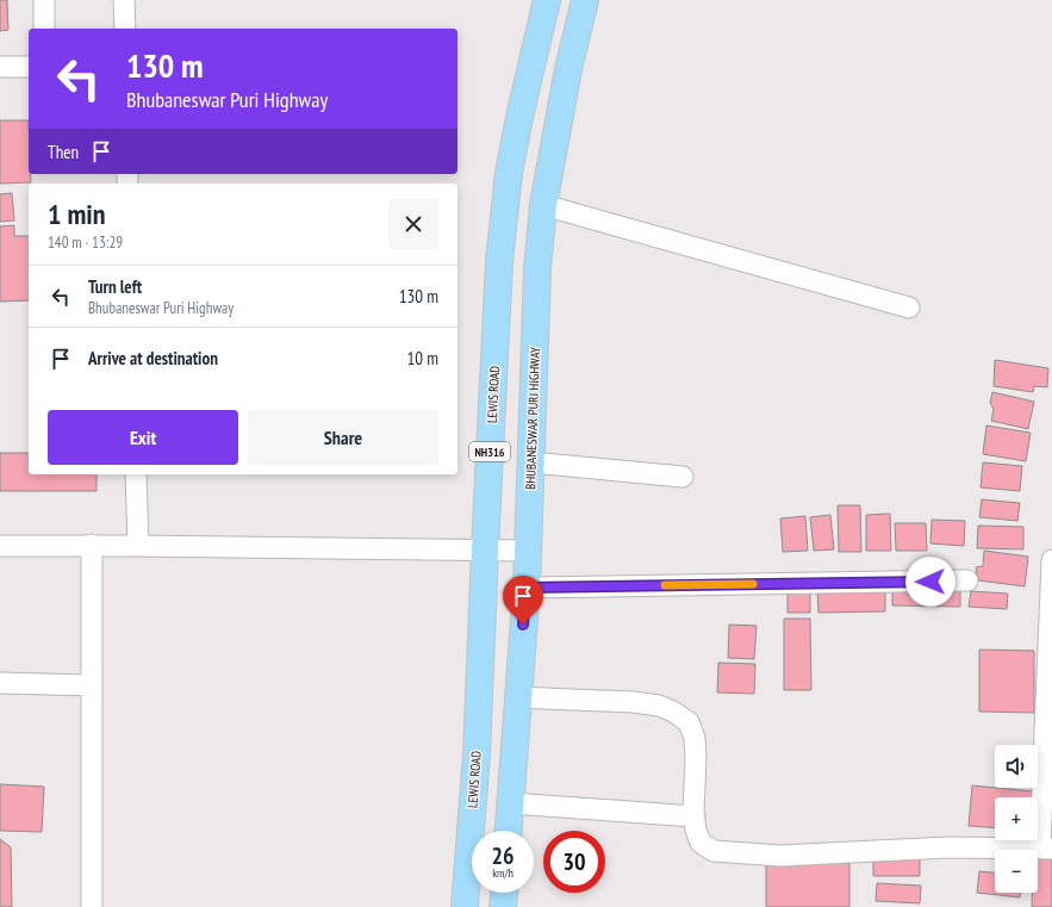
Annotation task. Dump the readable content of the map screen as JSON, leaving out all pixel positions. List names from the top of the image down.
{
  "streets": {
    "highway": ["LEWIS ROAD", "BHUBANESWAR PURI HIGHWAY", "NH316"]
  },
  "page": {
    "turn": ["130 m", "Bhubaneswar Puri Highway"],
    "then": "Then",
    "heading": ["1 min", "140 m · 13:29"],
    "list": [
      {
        "name": "Turn left",
        "note": "Bhubaneswar Puri Highway",
        "value": "130 m"
      },
      {
        "name": "Arrive at destination",
        "value": "10 m"
      }
    ],
    "buttons": ["Exit", "Share"],
    "map_buttons": ["+", "−"],
    "speed": "26 km/h",
    "limit": "30"
  }
}
